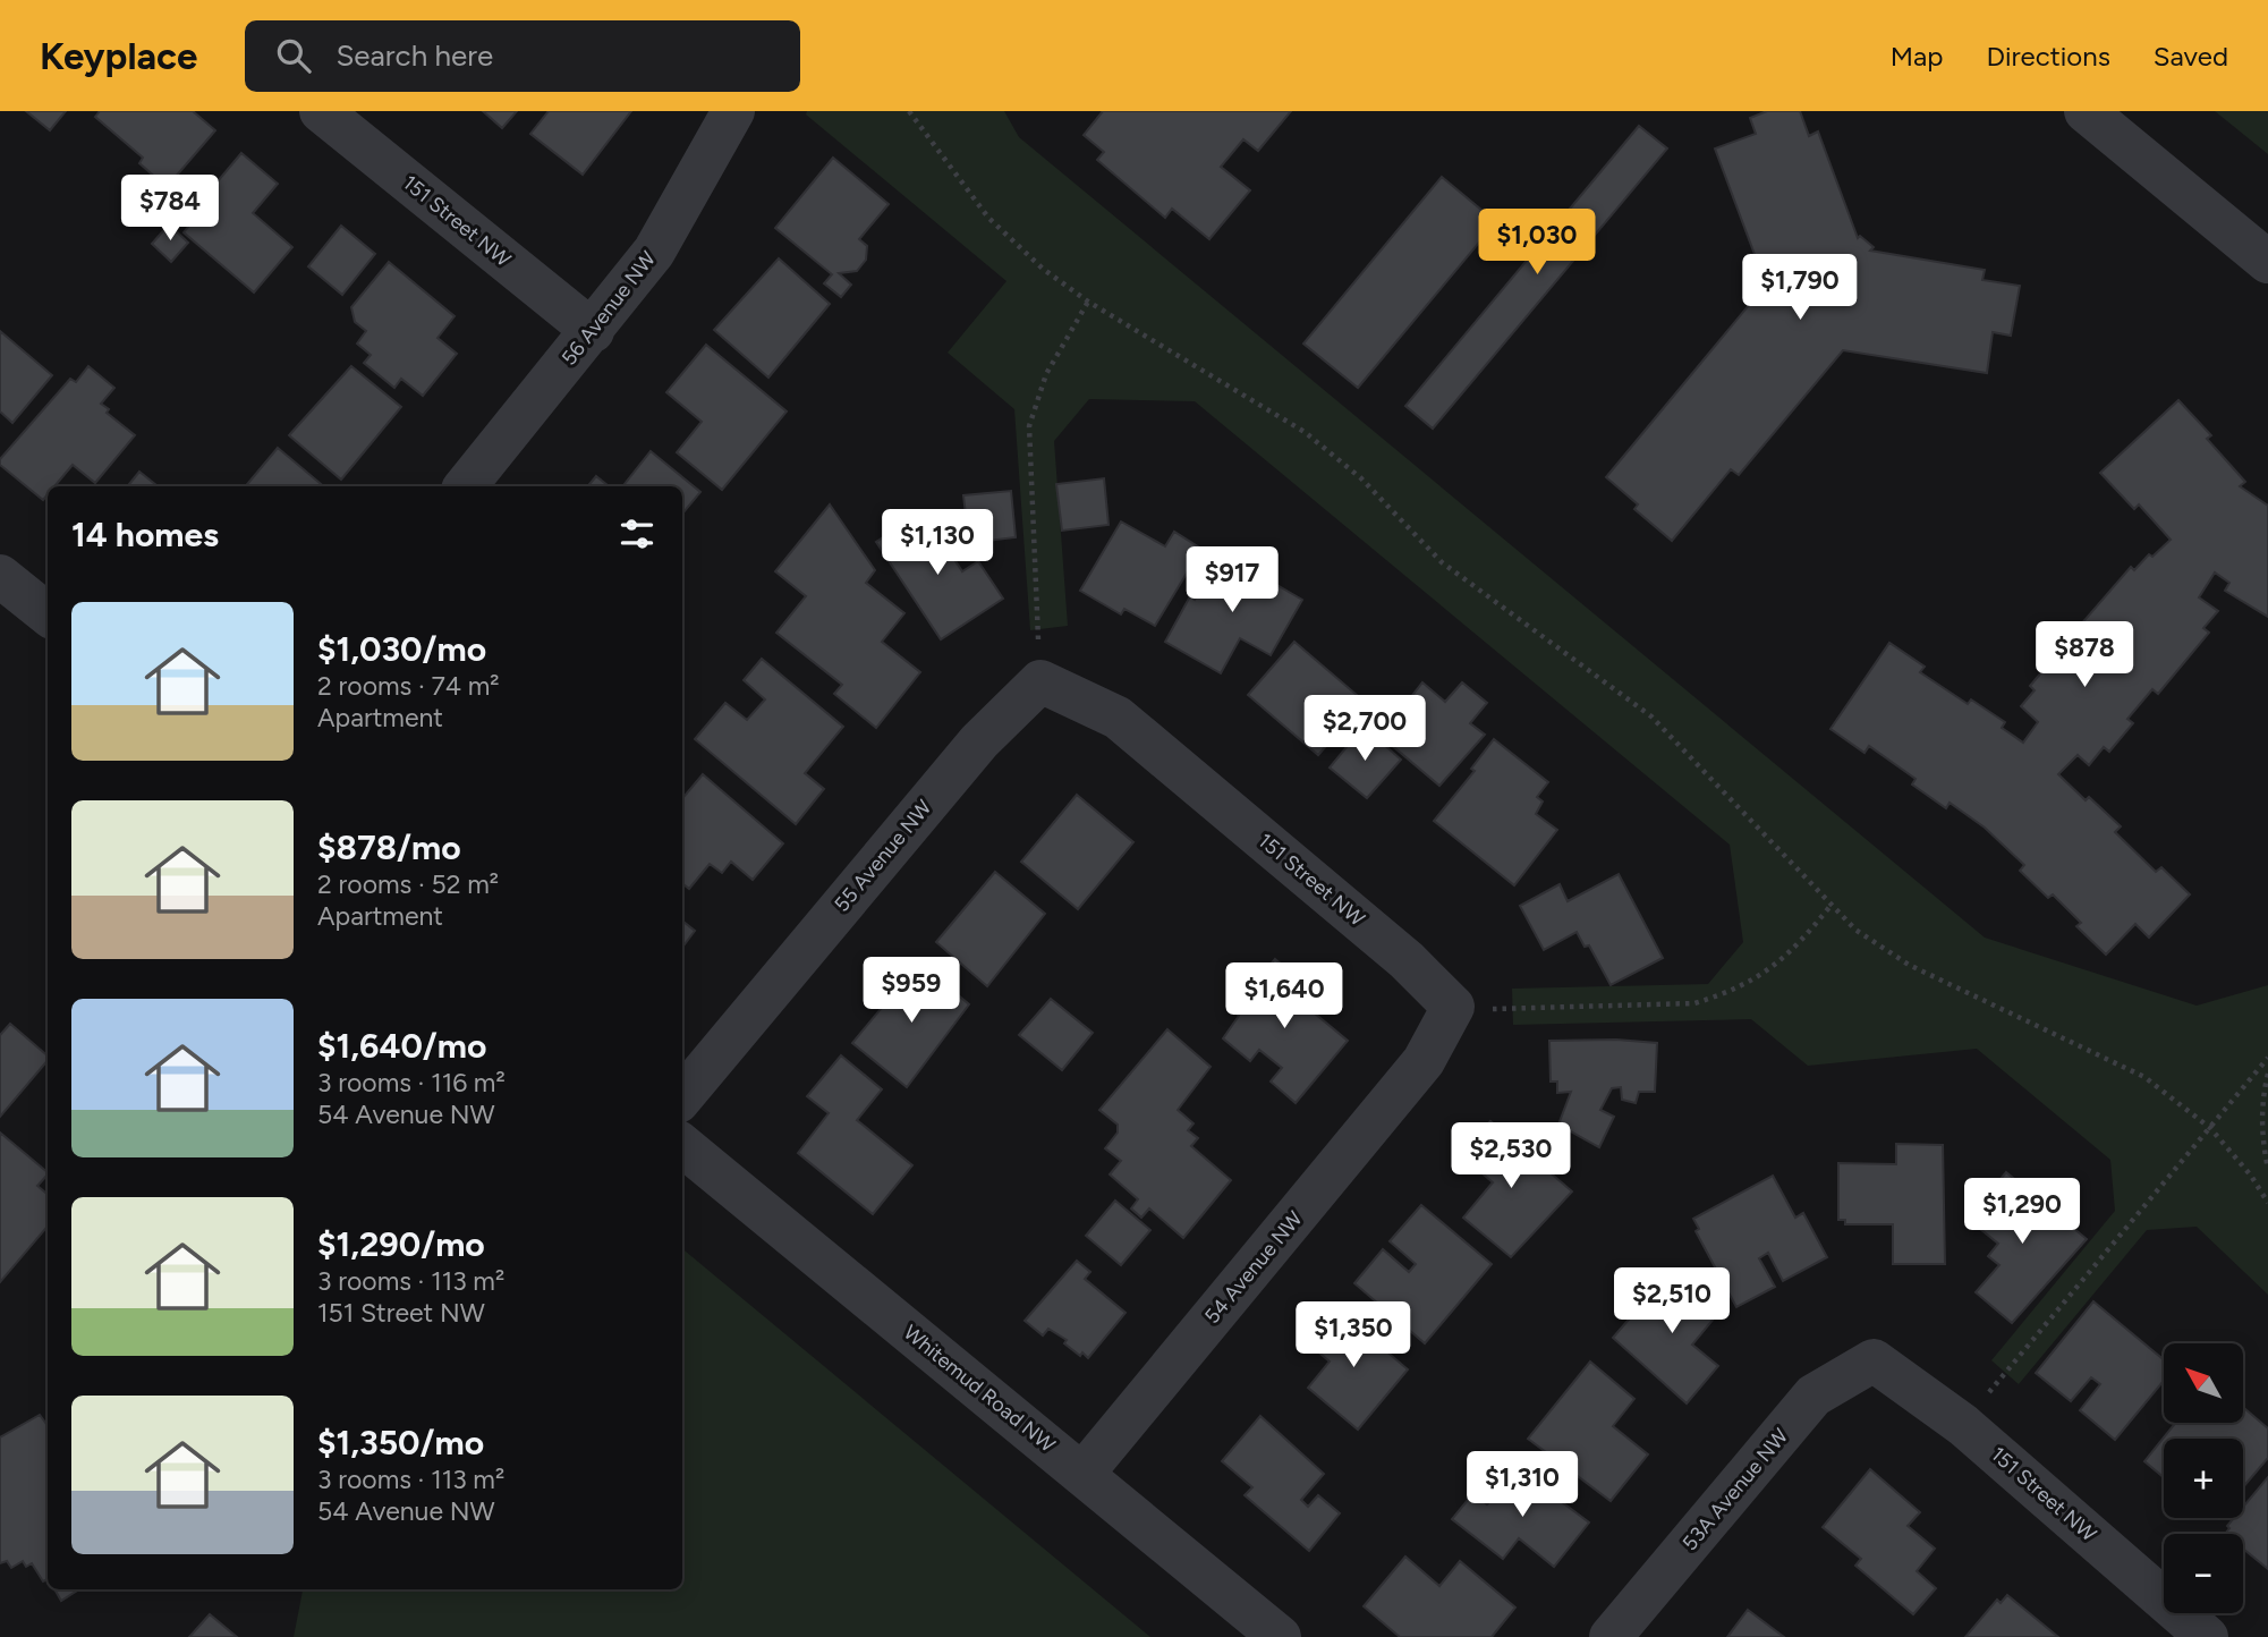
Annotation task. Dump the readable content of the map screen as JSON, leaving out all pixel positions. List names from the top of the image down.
{
  "streets": {
    "street": [
      "151 Street NW",
      "56 Avenue NW",
      "55 Avenue NW",
      "54 Avenue NW",
      "Whitemud Road NW",
      "53A Avenue NW"
    ]
  },
  "crossings": [
    ["151 Street NW", "56 Avenue NW"],
    ["151 Street NW", "55 Avenue NW"],
    ["151 Street NW", "54 Avenue NW"],
    ["151 Street NW", "53A Avenue NW"],
    ["54 Avenue NW", "Whitemud Road NW"]
  ],
  "north": "top left",
  "page": {
    "header": "Keyplace",
    "search": "Search here",
    "nav": ["Map", "Directions", "Saved"],
    "price": [
      "$784",
      "$1,030",
      "$1,790",
      "$1,130",
      "$917",
      "$878",
      "$2,700",
      "$959",
      "$1,640",
      "$2,530",
      "$1,290",
      "$2,510",
      "$1,350",
      "$1,310"
    ],
    "heading": "14 homes",
    "list": [
      {
        "name": "$1,030/mo",
        "note": "2 rooms · 74 m² · Apartment"
      },
      {
        "name": "$878/mo",
        "note": "2 rooms · 52 m² · Apartment"
      },
      {
        "name": "$1,640/mo",
        "note": "3 rooms · 116 m² · 54 Avenue NW"
      },
      {
        "name": "$1,290/mo",
        "note": "3 rooms · 113 m² · 151 Street NW"
      },
      {
        "name": "$1,350/mo",
        "note": "3 rooms · 113 m² · 54 Avenue NW"
      }
    ],
    "map_buttons": ["+", "−"]
  }
}
